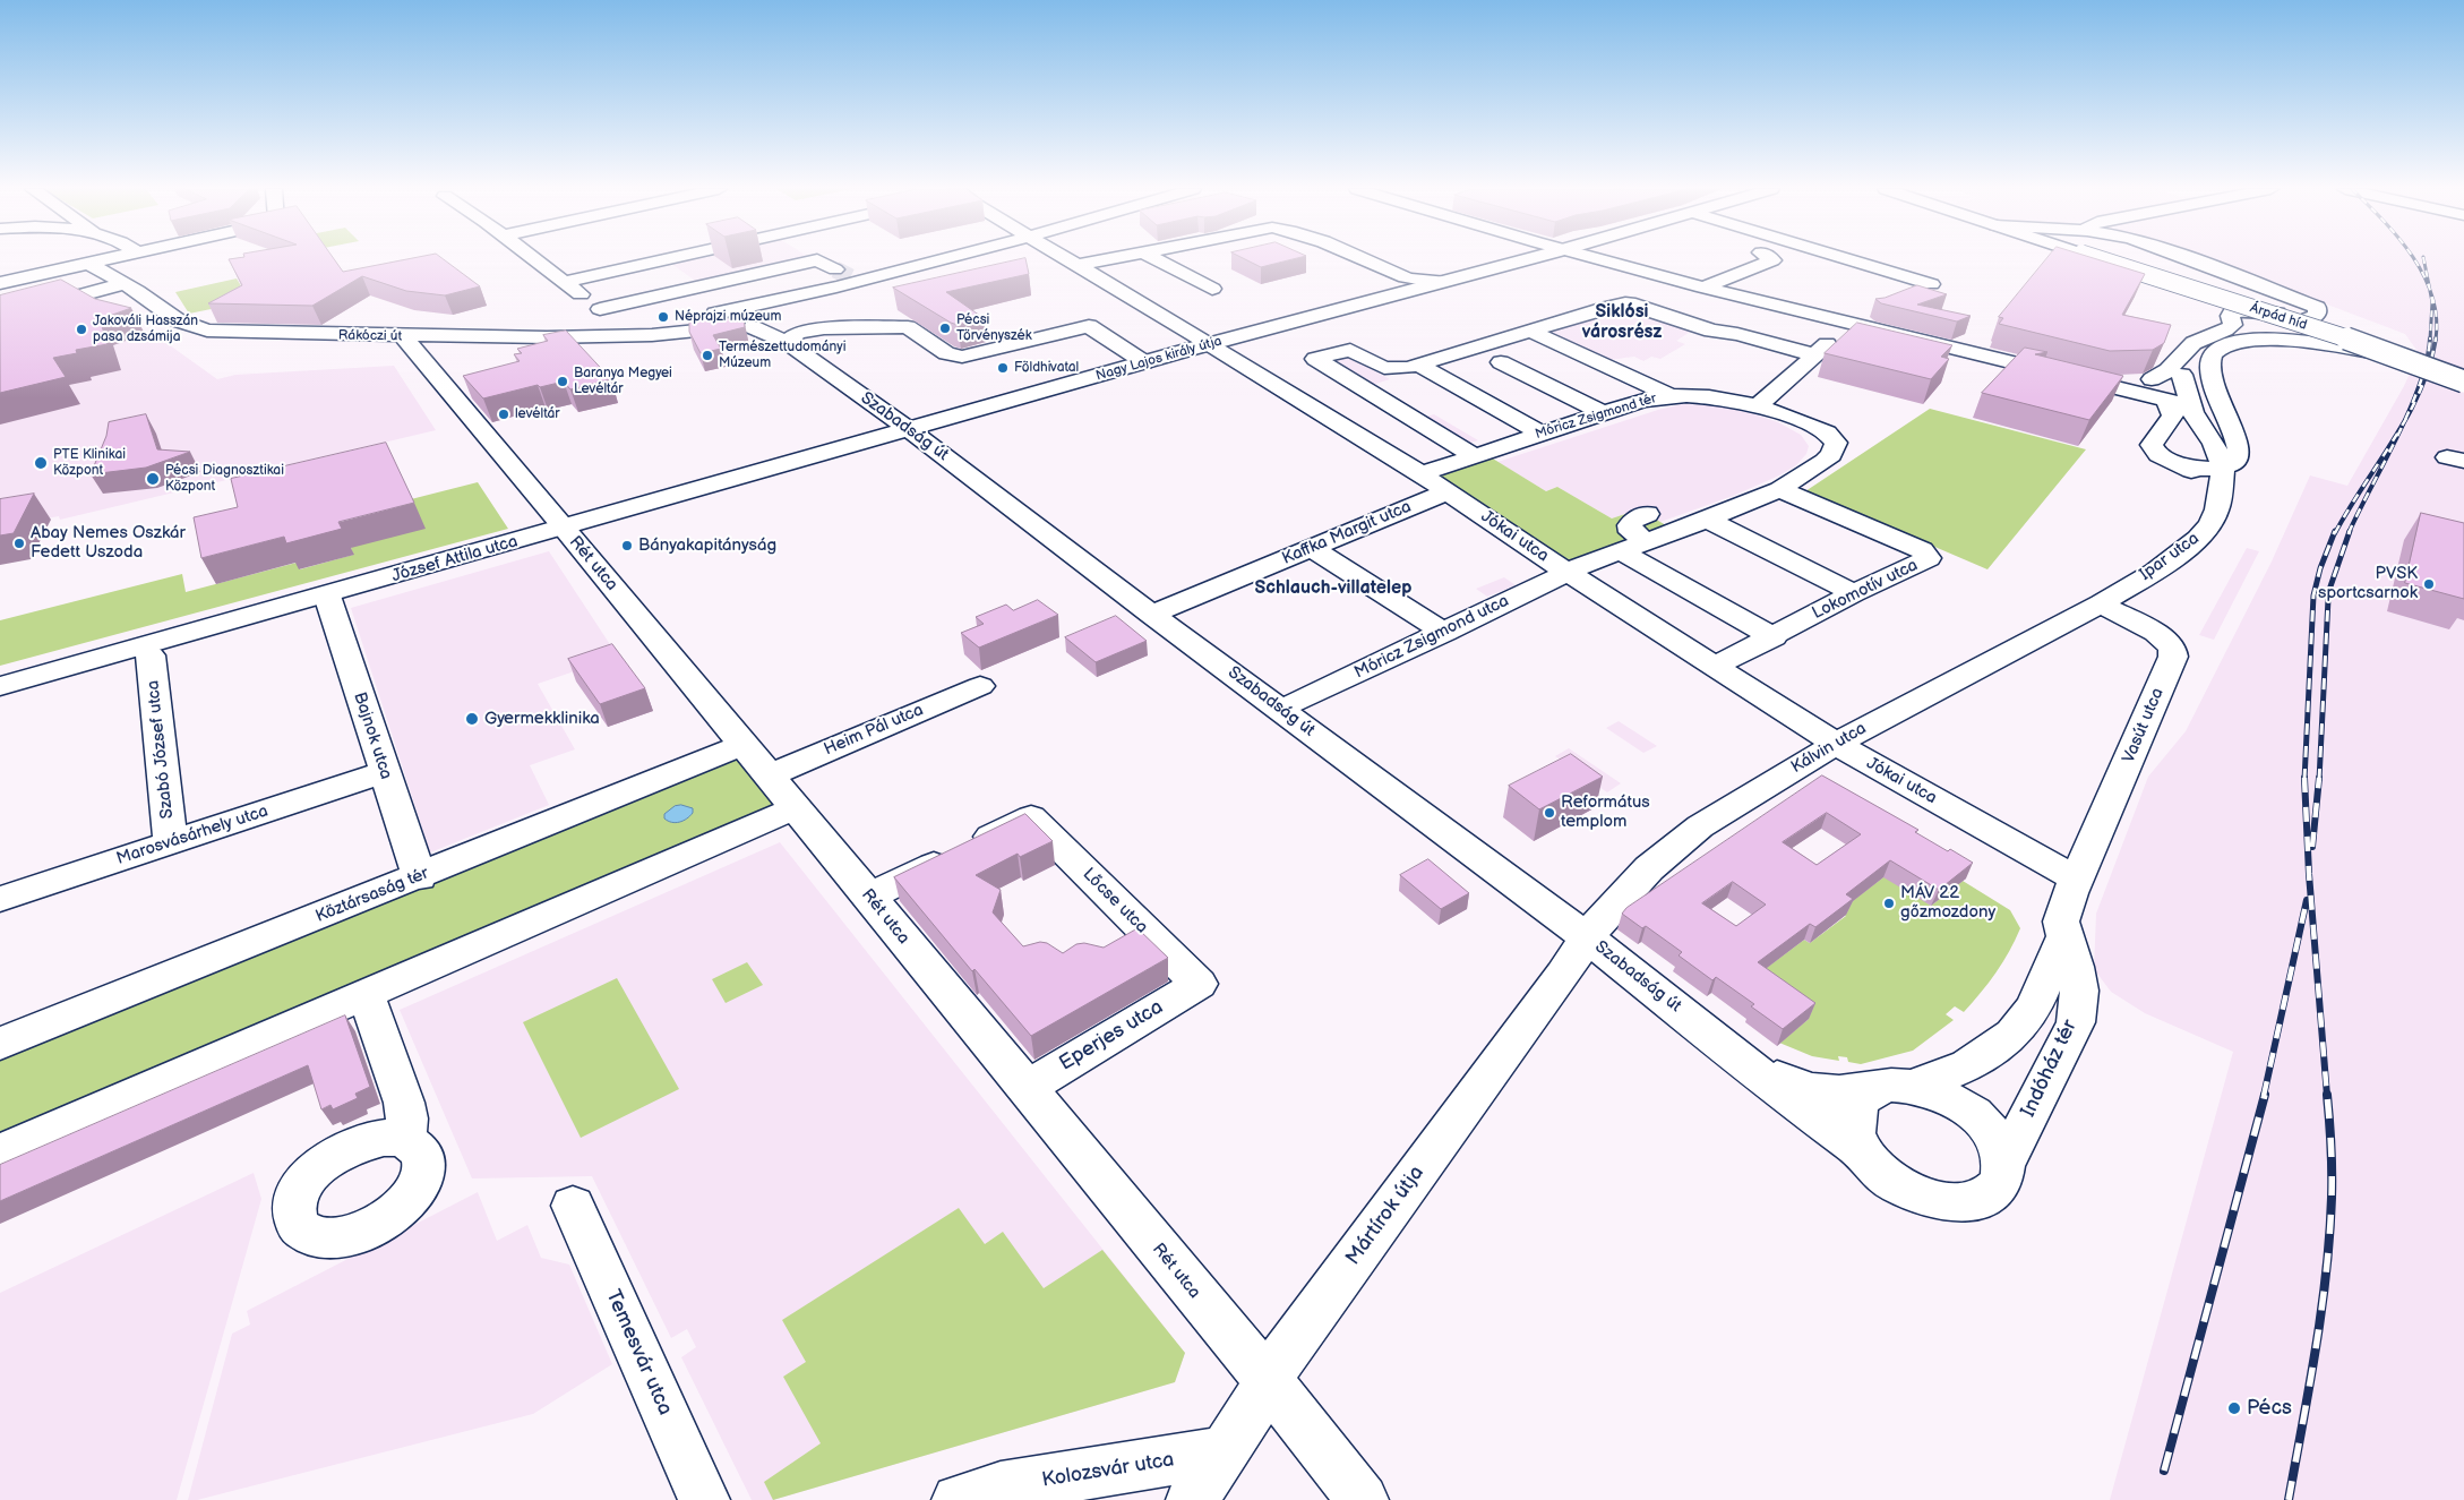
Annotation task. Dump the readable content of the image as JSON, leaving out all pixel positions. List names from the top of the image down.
{
  "streets": {
    "street": [
      "Árpád híd",
      "Rákóczi út",
      "Nagy Lajos király útja",
      "Móricz Zsigmond tér",
      "Szabadság út",
      "Kaffka Margit utca",
      "Jókai utca",
      "Ipar utca",
      "József Attila utca",
      "Rét utca",
      "Lokomotív utca",
      "Móricz Zsigmond utca",
      "Vasút utca",
      "Heim Pál utca",
      "Bajnok utca",
      "Kálvin utca",
      "Szabó József utca",
      "Marosvásárhely utca",
      "Köztársaság tér",
      "Lőcse utca",
      "Eperjes utca",
      "Indóház tér",
      "Mártírok útja",
      "Temesvár utca",
      "Kolozsvár utca"
    ]
  },
  "crossings": [
    ["Rákóczi út", "Szabadság út"],
    ["Rákóczi út", "Rét utca"],
    ["Nagy Lajos király útja", "Szabadság út"],
    ["Nagy Lajos király útja", "Jókai utca"],
    ["Nagy Lajos király útja", "József Attila utca"],
    ["Móricz Zsigmond tér", "Jókai utca"],
    ["Móricz Zsigmond tér", "Lokomotív utca"],
    ["Móricz Zsigmond tér", "Móricz Zsigmond utca"],
    ["Szabadság út", "Kaffka Margit utca"],
    ["Szabadság út", "József Attila utca"],
    ["Szabadság út", "Kálvin utca"],
    ["Szabadság út", "Indóház tér"],
    ["Szabadság út", "Mártírok útja"],
    ["Kaffka Margit utca", "Jókai utca"],
    ["Jókai utca", "Lokomotív utca"],
    ["Jókai utca", "Móricz Zsigmond utca"],
    ["Jókai utca", "Vasút utca"],
    ["Jókai utca", "Kálvin utca"],
    ["Jókai utca", "Indóház tér"],
    ["Ipar utca", "Vasút utca"],
    ["Ipar utca", "Kálvin utca"],
    ["József Attila utca", "Rét utca"],
    ["József Attila utca", "Bajnok utca"],
    ["Rét utca", "Heim Pál utca"],
    ["Rét utca", "Köztársaság tér"],
    ["Rét utca", "Lőcse utca"],
    ["Rét utca", "Eperjes utca"],
    ["Rét utca", "Mártírok útja"],
    ["Vasút utca", "Kálvin utca"],
    ["Vasút utca", "Indóház tér"],
    ["Bajnok utca", "Marosvásárhely utca"],
    ["Bajnok utca", "Köztársaság tér"],
    ["Kálvin utca", "Mártírok útja"],
    ["Szabó József utca", "Marosvásárhely utca"],
    ["Lőcse utca", "Eperjes utca"],
    ["Mártírok útja", "Kolozsvár utca"]
  ],
  "districts": ["Siklósi városrész", "Schlauch-villatelep"],
  "places": [
    "Néprajzi múzeum",
    "Pécsi Törvényszék",
    "Jakováli Hasszán pasa dzsámija",
    "Természettudományi Múzeum",
    "Földhivatal",
    "Baranya Megyei Levéltár",
    "levéltár",
    "PTE Klinikai Központ",
    "Pécsi Diagnosztikai Központ",
    "Abay Nemes Oszkár Fedett Uszoda",
    "Bányakapitányság",
    "PVSK sportcsarnok",
    "Gyermekklinika",
    "Református templom",
    "MÁV 22 gőzmozdony",
    "Pécs"
  ]
}
